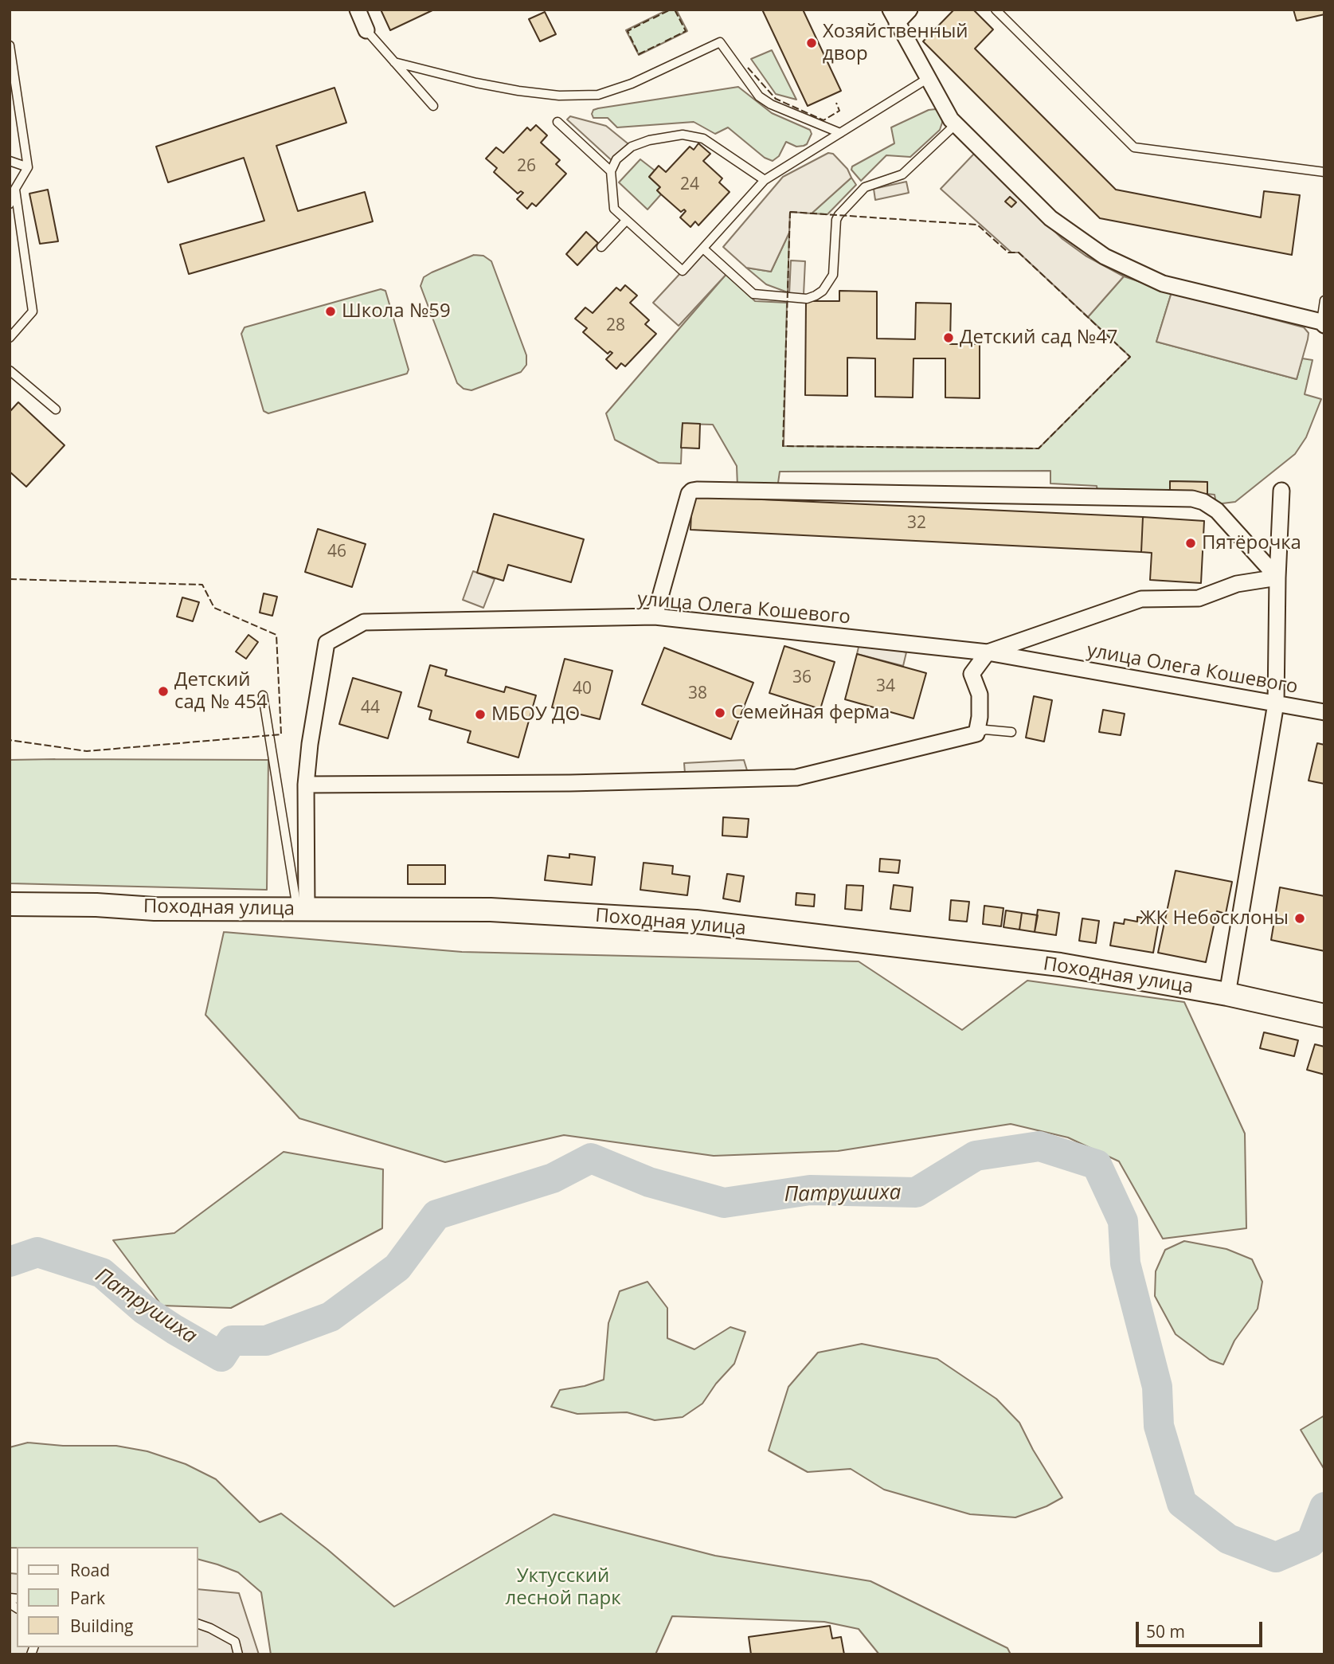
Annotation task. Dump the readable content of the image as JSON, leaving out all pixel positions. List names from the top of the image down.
{
  "streets": {
    "main road": ["Походная улица"],
    "street": ["улица Олега Кошевого"]
  },
  "crossings": [
    ["улица Олега Кошевого", "Походная улица"]
  ],
  "water": ["Патрушиха"],
  "parks": ["Уктусский лесной парк"],
  "places": [
    "Хозяйственный двор",
    "Школа №59",
    "Детский сад №47",
    "Пятёрочка",
    "Детский сад № 454",
    "Семейная ферма",
    "МБОУ ДО",
    "ЖК Небосклоны"
  ],
  "house_numbers": [
    "26",
    "24",
    "28",
    "32",
    "46",
    "36",
    "34",
    "40",
    "38",
    "44"
  ],
  "legend": ["Road", "Park", "Building"],
  "scale_bar": "50 m"
}
